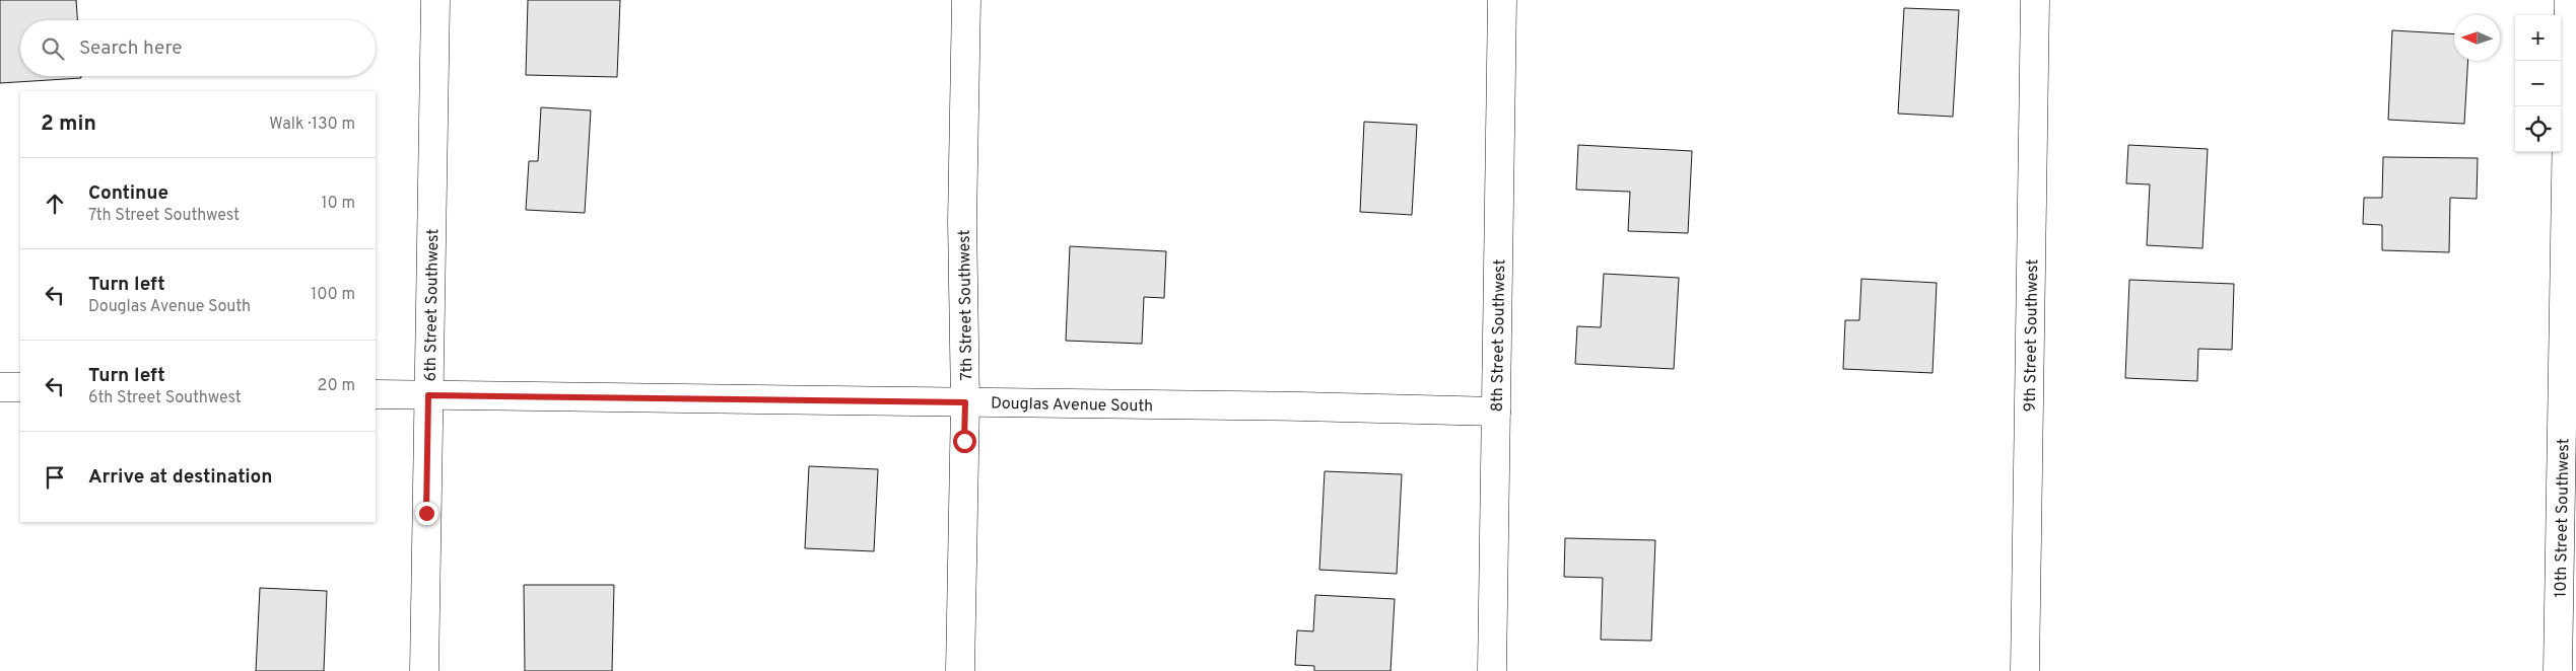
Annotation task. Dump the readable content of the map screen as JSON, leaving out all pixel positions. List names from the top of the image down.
{
  "streets": {
    "street": [
      "6th Street Southwest",
      "7th Street Southwest",
      "8th Street Southwest",
      "9th Street Southwest",
      "Douglas Avenue South",
      "10th Street Southwest"
    ]
  },
  "crossings": [
    ["6th Street Southwest", "Douglas Avenue South"],
    ["7th Street Southwest", "Douglas Avenue South"],
    ["8th Street Southwest", "Douglas Avenue South"]
  ],
  "north": "left",
  "page": {
    "map_buttons": ["+", "−"],
    "search": "Search here",
    "heading": ["2 min", "Walk · 130 m"],
    "list": [
      ["Continue", "7th Street Southwest", "10 m"],
      ["Turn left", "Douglas Avenue South", "100 m"],
      ["Turn left", "6th Street Southwest", "20 m"],
      "Arrive at destination"
    ]
  }
}
